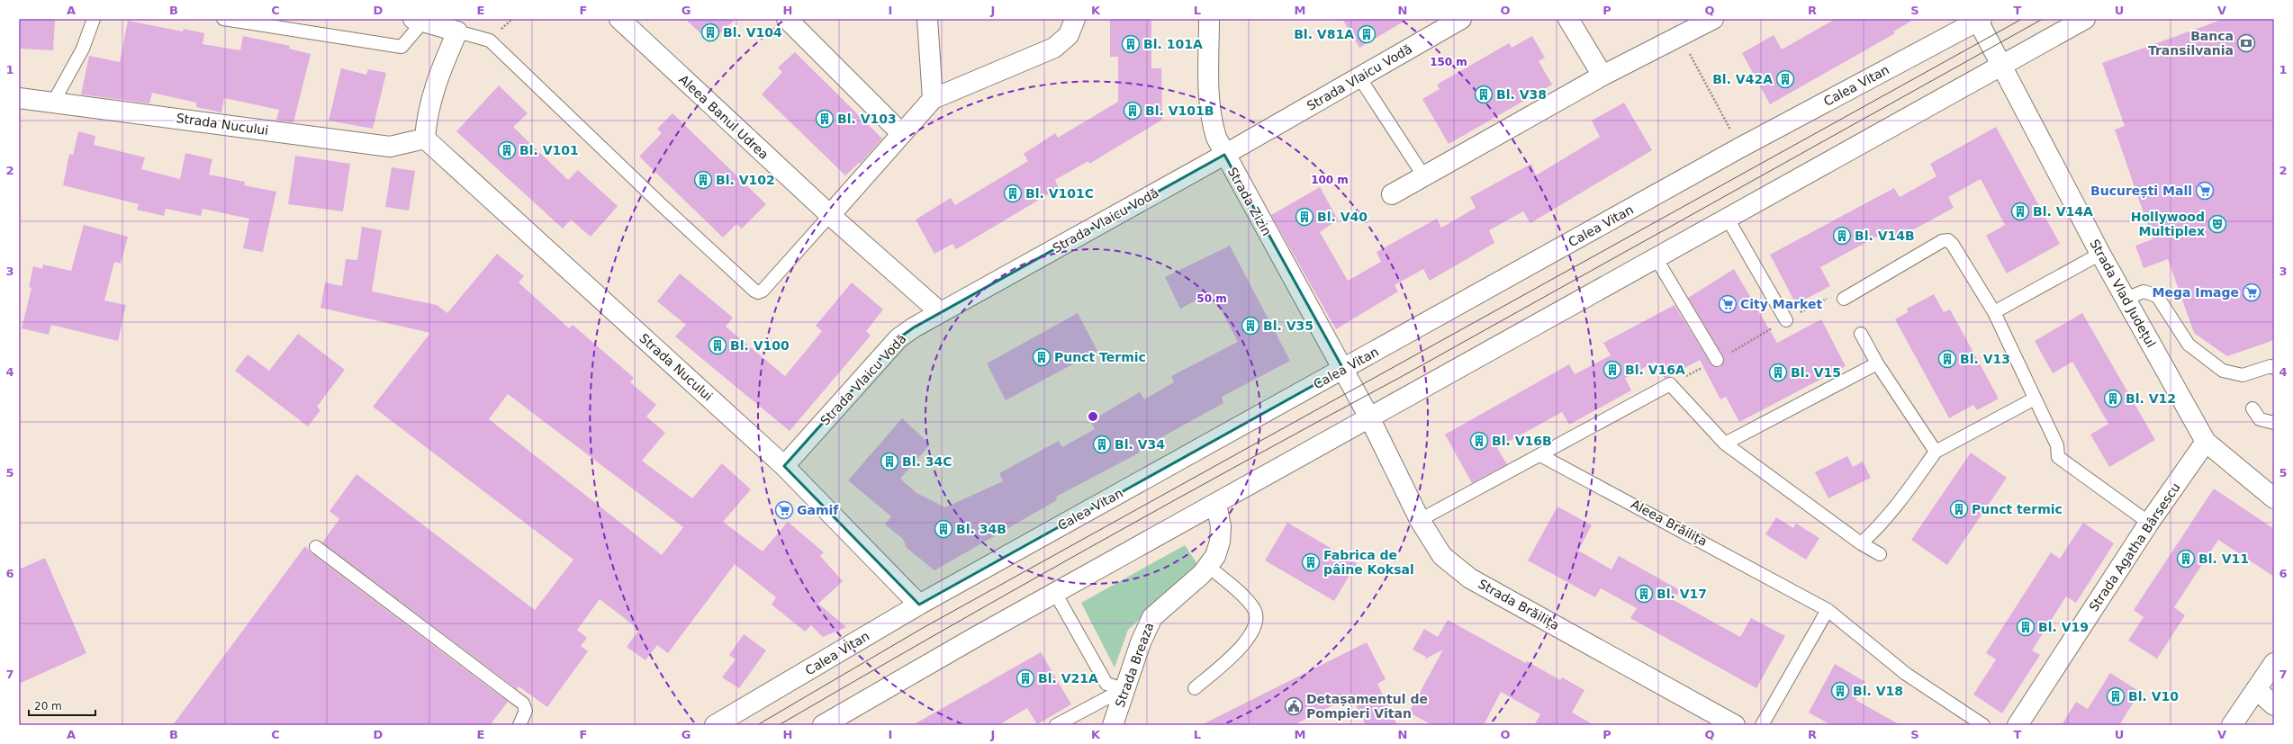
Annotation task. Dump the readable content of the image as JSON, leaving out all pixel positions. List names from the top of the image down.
{
  "streets": {
    "street": [
      "Strada Vlaicu Vodă",
      "Calea Vitan",
      "Aleea Banul Udrea",
      "Strada Nucului",
      "Strada Zizin",
      "Strada Vlad Județul",
      "Strada Agatha Bârsescu",
      "Strada Brăilița",
      "Strada Breaza"
    ],
    "lane": ["Aleea Brăilița"]
  },
  "crossings": [
    ["Strada Vlaicu Vodă", "Aleea Banul Udrea"],
    ["Strada Vlaicu Vodă", "Strada Nucului"],
    ["Strada Vlaicu Vodă", "Strada Zizin"],
    ["Calea Vitan", "Strada Nucului"],
    ["Calea Vitan", "Strada Zizin"],
    ["Calea Vitan", "Strada Vlad Județul"],
    ["Strada Zizin", "Strada Brăilița"],
    ["Strada Vlad Județul", "Strada Agatha Bârsescu"]
  ],
  "places": {
    "building": [
      "Bl. V104",
      "Bl. V81A",
      "Bl. 101A",
      "Bl. V42A",
      "Bl. V38",
      "Bl. V101B",
      "Bl. V103",
      "Bl. V101",
      "Bl. V102",
      "Bl. V101C",
      "Bl. V14A",
      "Bl. V40",
      "Bl. V14B",
      "Bl. V35",
      "Bl. V100",
      "Punct Termic",
      "Bl. V13",
      "Bl. V16A",
      "Bl. V15",
      "Bl. V12",
      "Bl. V16B",
      "Bl. V34",
      "Bl. 34C",
      "Punct termic",
      "Bl. 34B",
      "Bl. V11",
      "Fabrica de pâine Koksal",
      "Bl. V17",
      "Bl. V19",
      "Bl. V21A",
      "Bl. V18",
      "Bl. V10"
    ],
    "bank": ["Banca Transilvania"],
    "supermarket": [
      "București Mall",
      "Mega Image",
      "City Market",
      "Gamif"
    ],
    "theatre": ["Hollywood Multiplex"],
    "public building": ["Detașamentul de Pompieri Vitan"]
  },
  "scale_bar": "20 m",
  "grid": {
    "columns": [
      "A",
      "B",
      "C",
      "D",
      "E",
      "F",
      "G",
      "H",
      "I",
      "J",
      "K",
      "L",
      "M",
      "N",
      "O",
      "P",
      "Q",
      "R",
      "S",
      "T",
      "U",
      "V"
    ],
    "rows": [
      "1",
      "2",
      "3",
      "4",
      "5",
      "6",
      "7"
    ]
  },
  "rings": ["150 m", "100 m", "50 m"]
}
